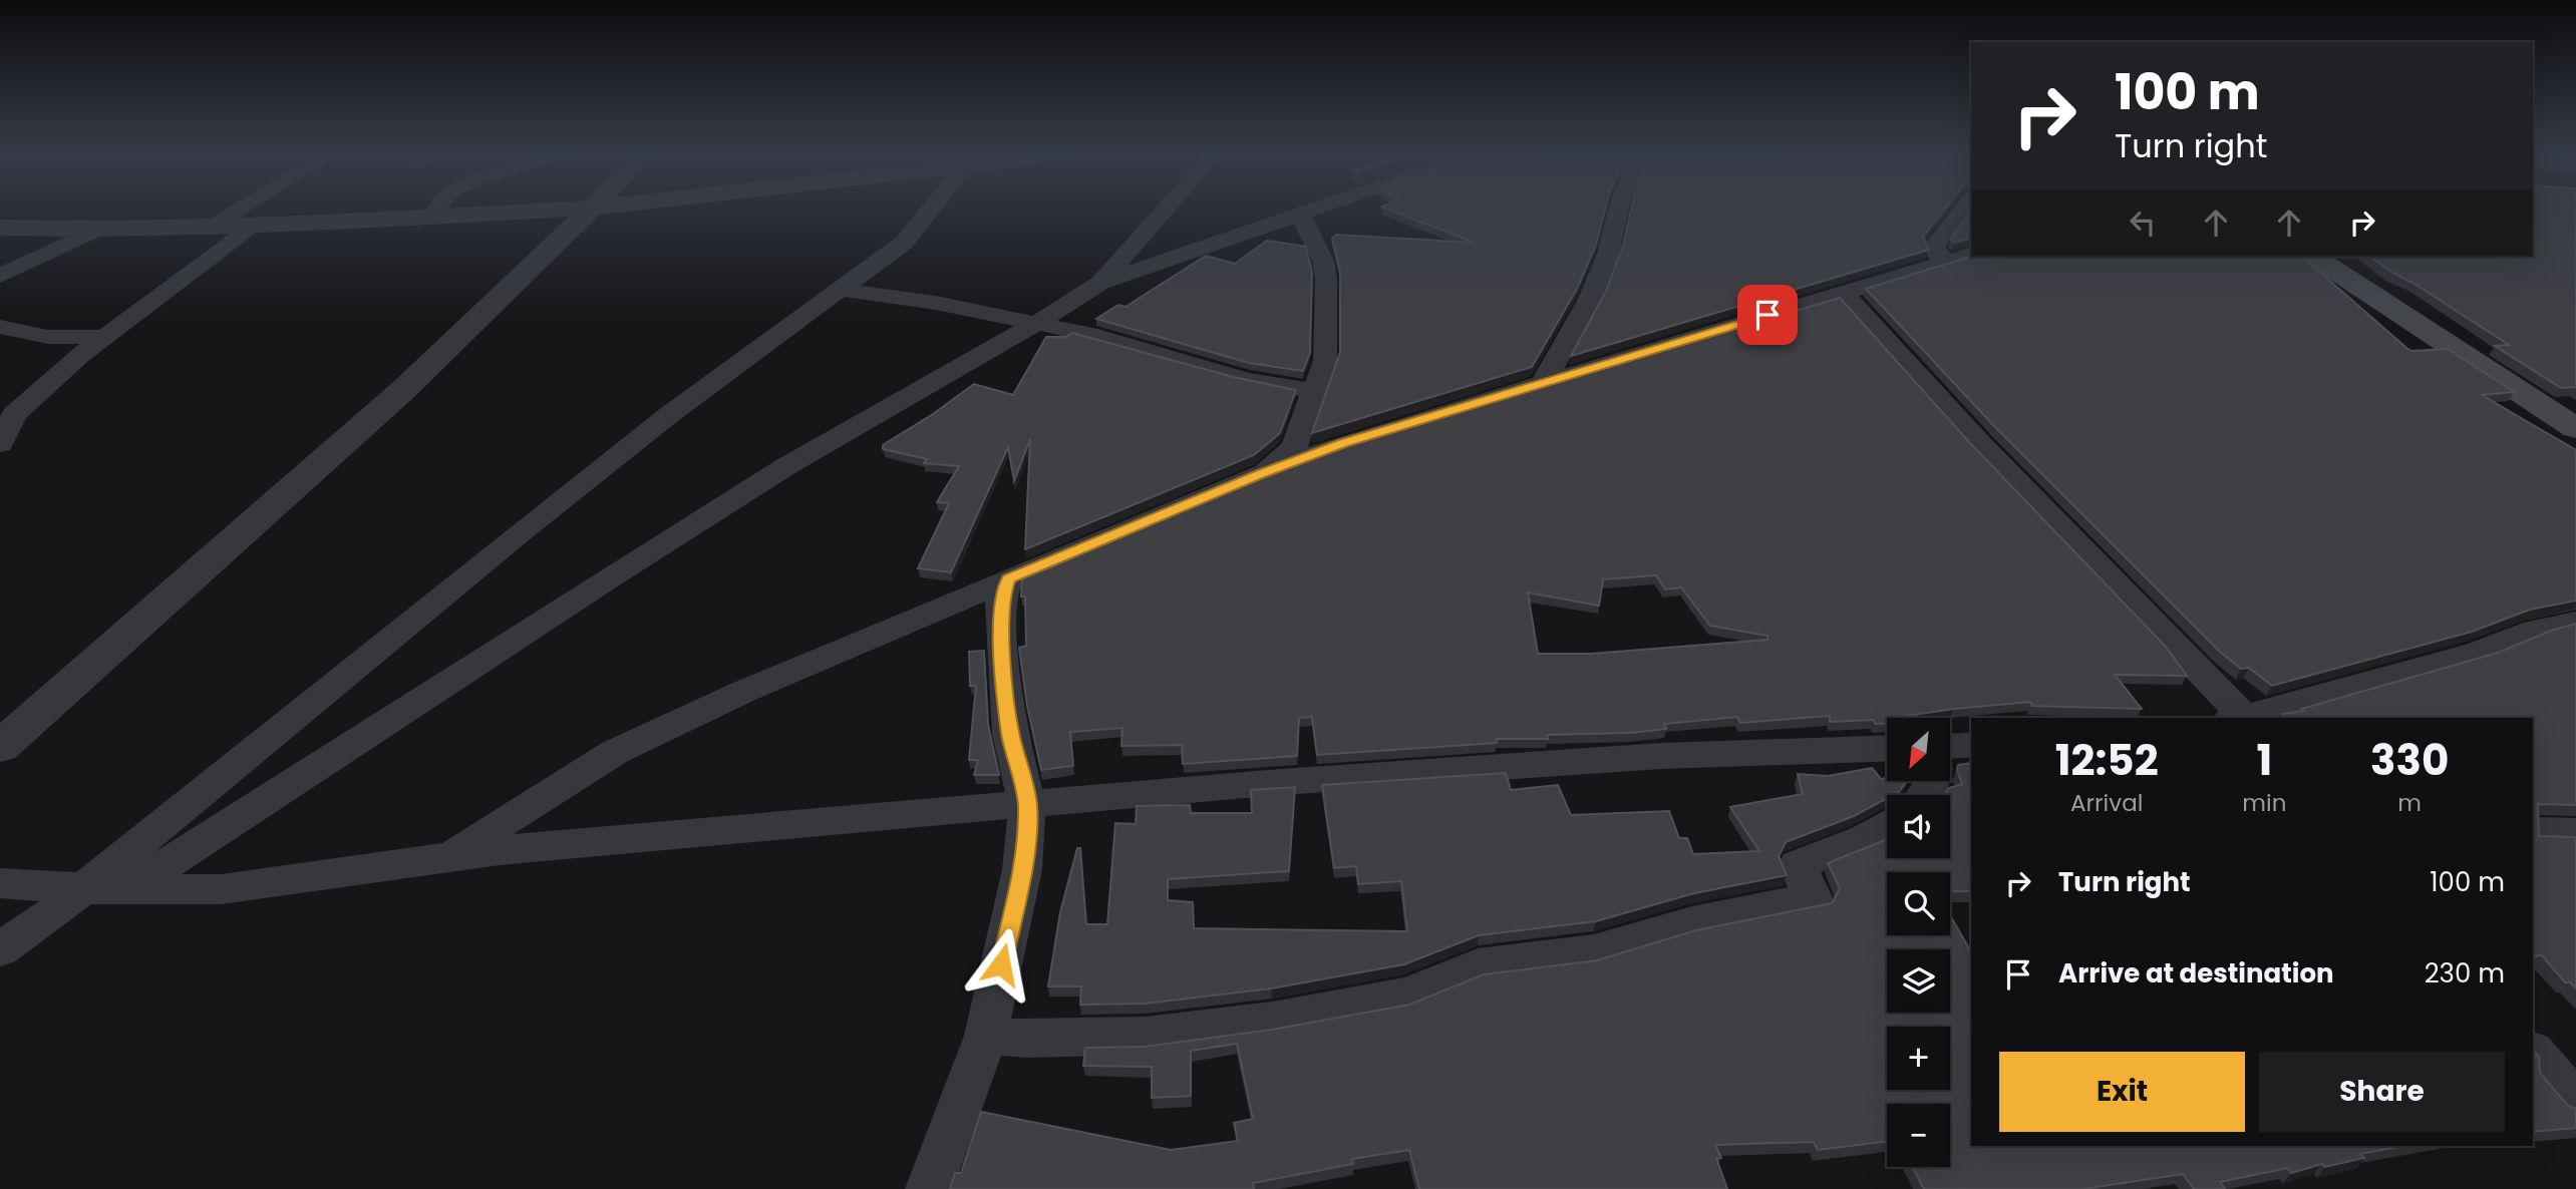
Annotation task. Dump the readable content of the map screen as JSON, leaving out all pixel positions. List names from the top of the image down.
{
  "north": "bottom left",
  "page": {
    "turn": ["100 m", "Turn right"],
    "map_buttons": ["+", "−"],
    "eta": [
      "12:52",
      "Arrival",
      "1",
      "min",
      "330",
      "m"
    ],
    "list": [
      {
        "name": "Turn right",
        "value": "100 m"
      },
      {
        "name": "Arrive at destination",
        "value": "230 m"
      }
    ],
    "buttons": ["Exit", "Share"]
  }
}
